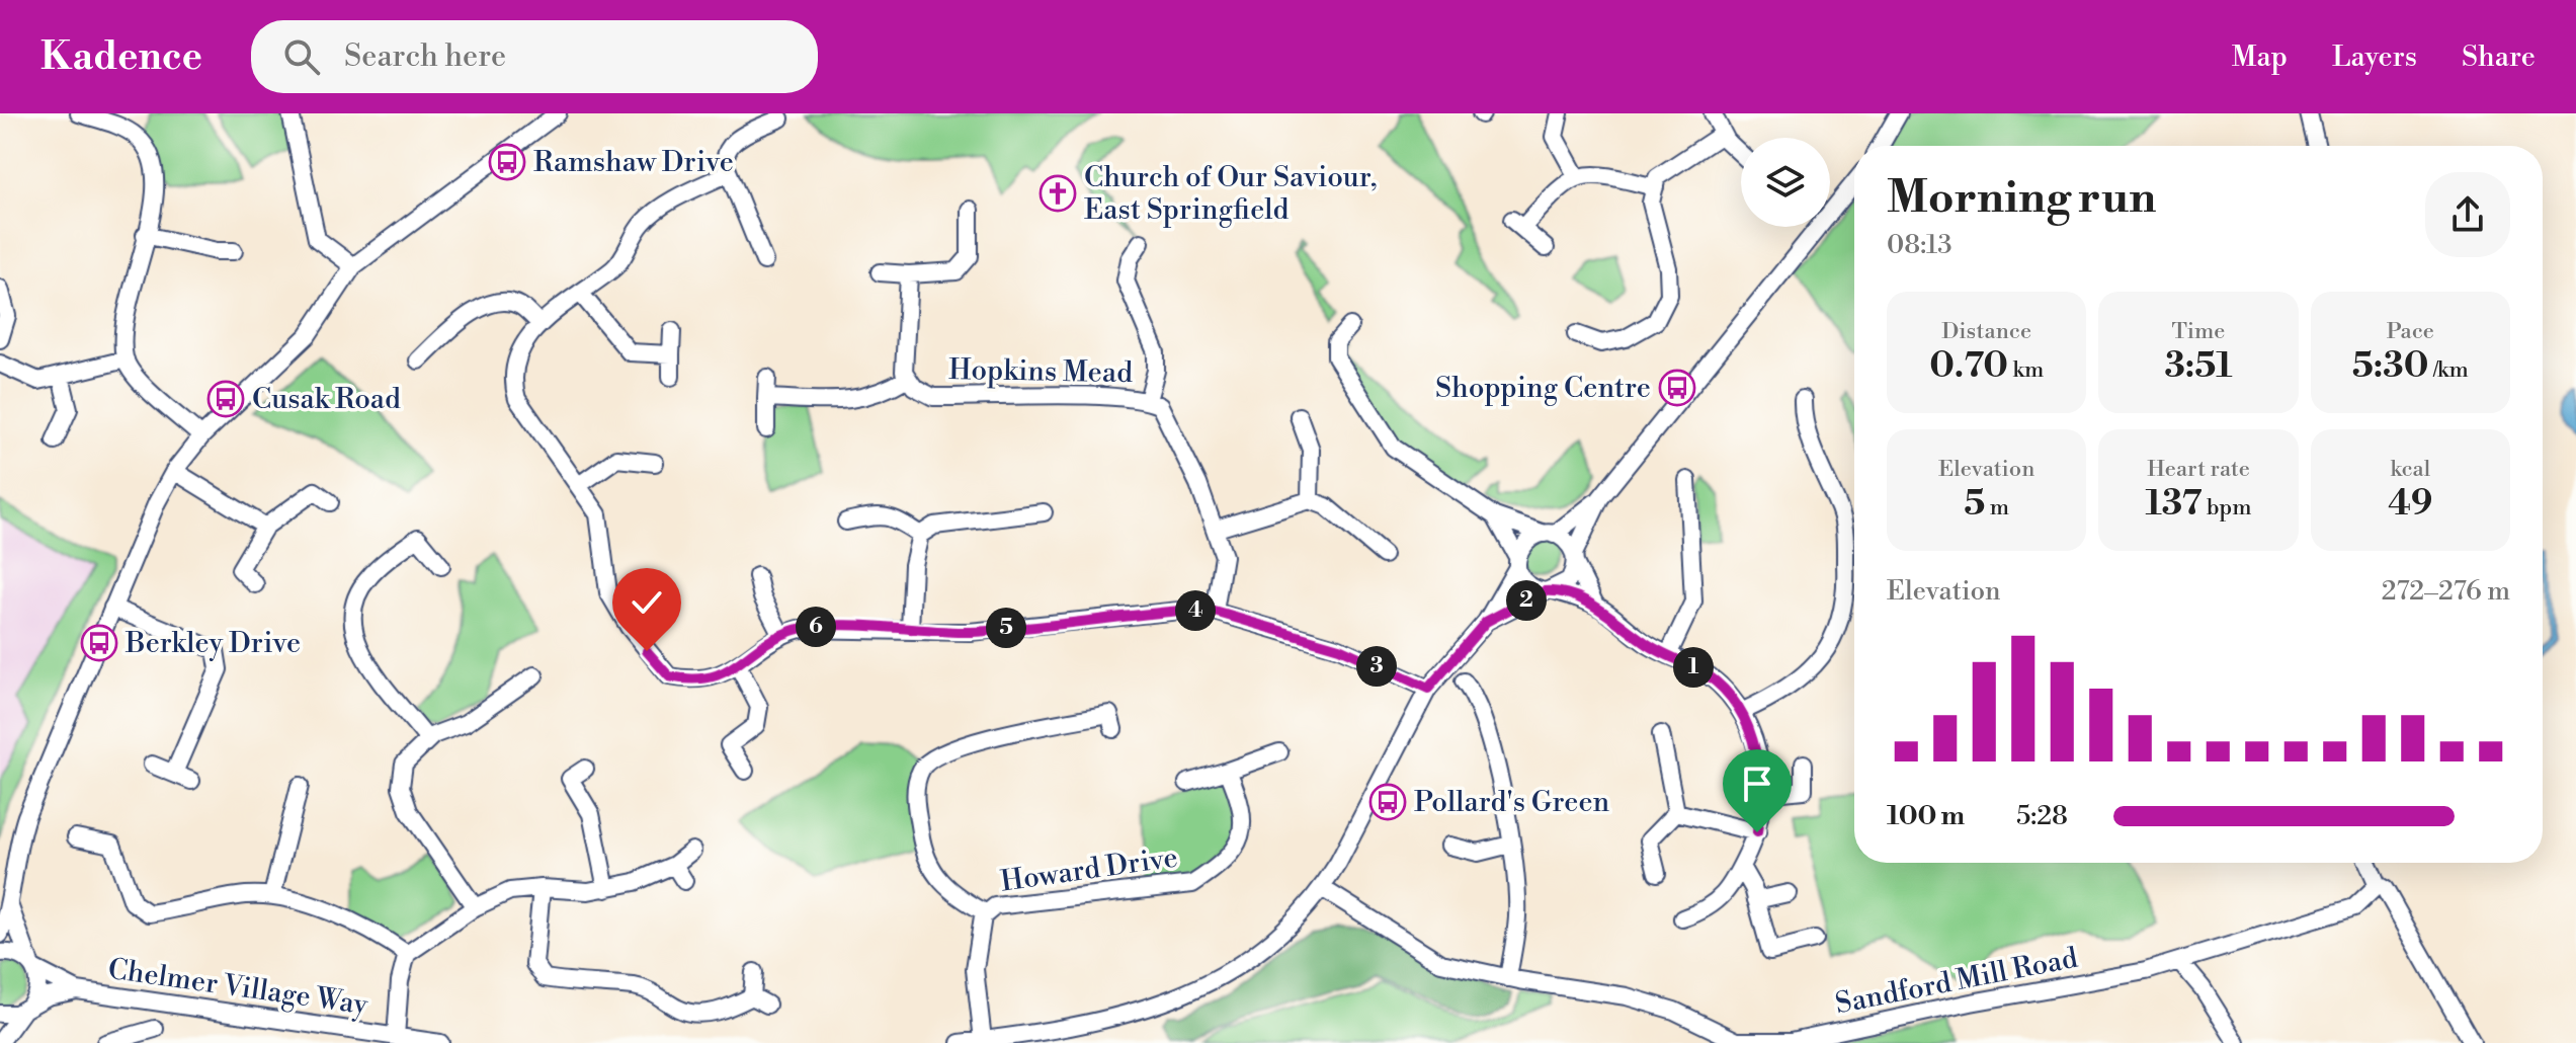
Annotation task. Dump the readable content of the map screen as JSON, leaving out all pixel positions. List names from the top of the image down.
{
  "streets": {
    "street": [
      "Hopkins Mead",
      "Howard Drive",
      "Sandford Mill Road",
      "Chelmer Village Way"
    ]
  },
  "places": {
    "bus stop": [
      "Ramshaw Drive",
      "Shopping Centre",
      "Cusak Road",
      "Berkley Drive",
      "Pollard's Green"
    ],
    "church": ["Church of Our Saviour, East Springfield"]
  },
  "page": {
    "header": "Kadence",
    "search": "Search here",
    "nav": ["Map", "Layers", "Share"],
    "heading": ["Morning run", "08:13"],
    "stats": [
      ["Distance", "0.70 km"],
      ["Time", "3:51"],
      ["Pace", "5:30 /km"],
      ["Elevation", "5 m"],
      ["Heart rate", "137 bpm"],
      ["kcal", "49"]
    ],
    "chart": ["Elevation", "272–276 m"],
    "pins": [
      "2",
      "4",
      "6",
      "5",
      "3",
      "1"
    ],
    "list": [
      {
        "name": "100 m",
        "note": "5:28"
      }
    ]
  }
}
